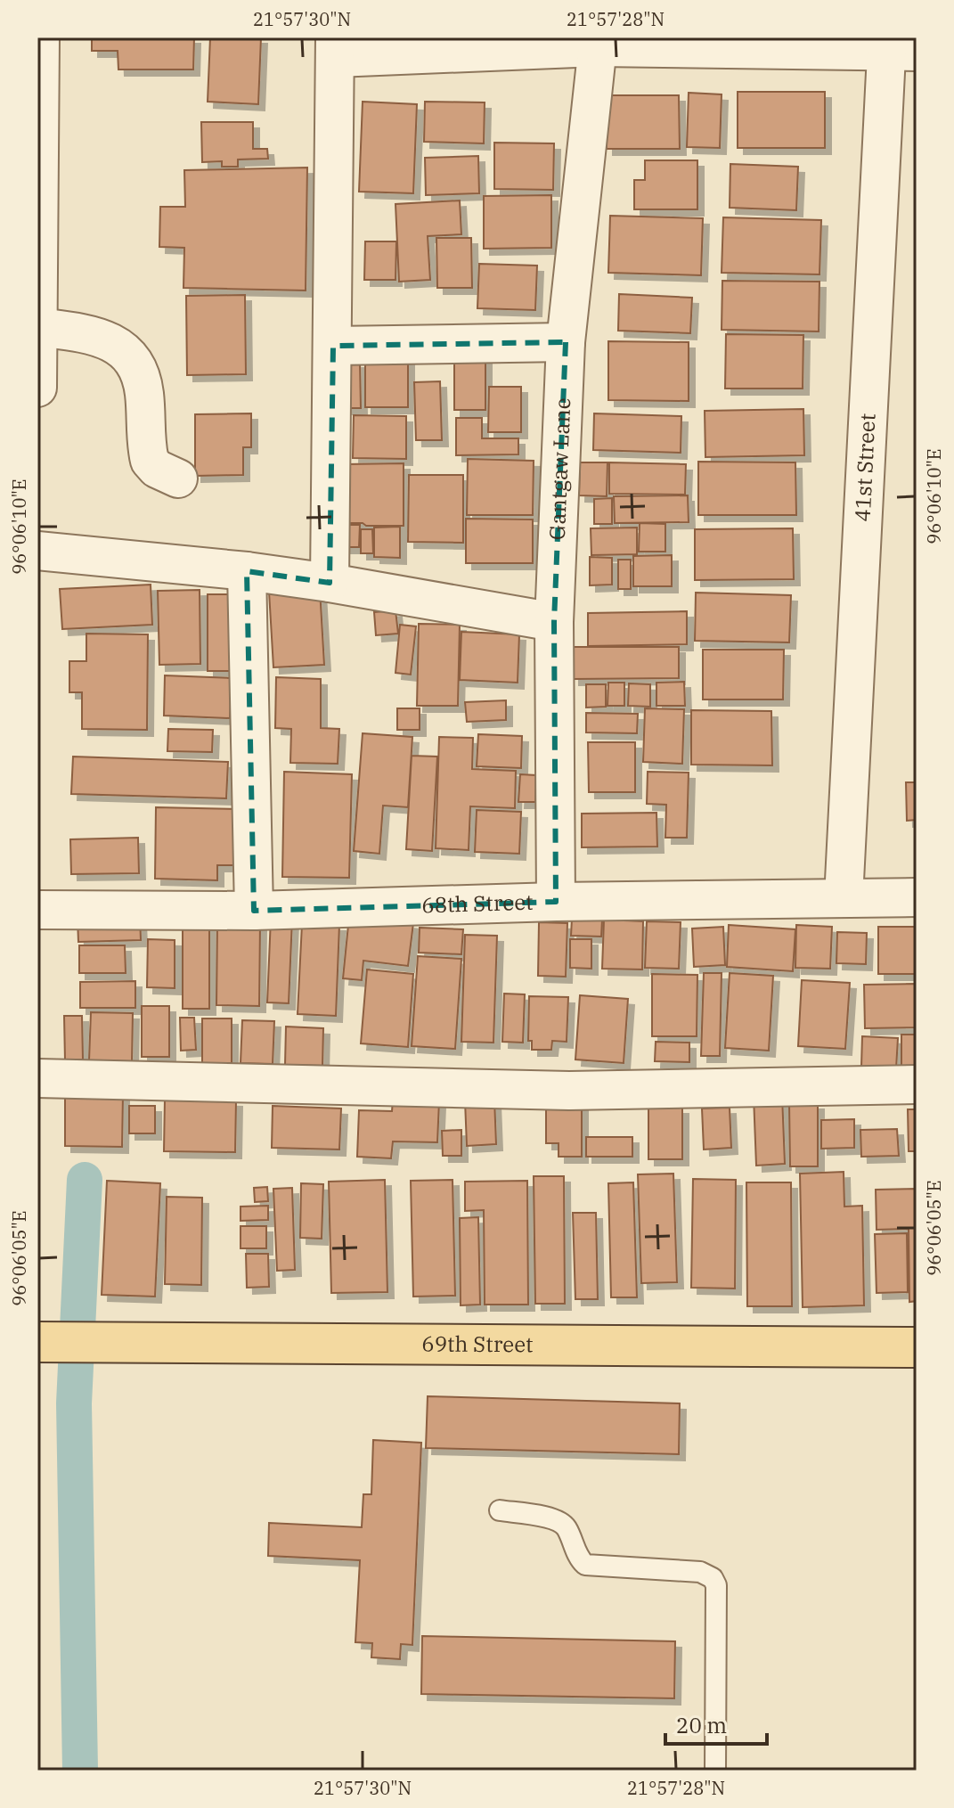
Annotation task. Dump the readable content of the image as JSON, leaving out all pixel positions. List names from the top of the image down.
{
  "streets": {
    "main road": ["69th Street"],
    "street": ["41st Street", "Gantgaw Lane", "68th Street"]
  },
  "crossings": [
    ["41st Street", "68th Street"],
    ["Gantgaw Lane", "68th Street"]
  ],
  "scale_bar": "20 m",
  "coordinates": [
    "21°57'30\"N",
    "21°57'28\"N",
    "96°06'10\"E",
    "96°06'05\"E"
  ]
}
